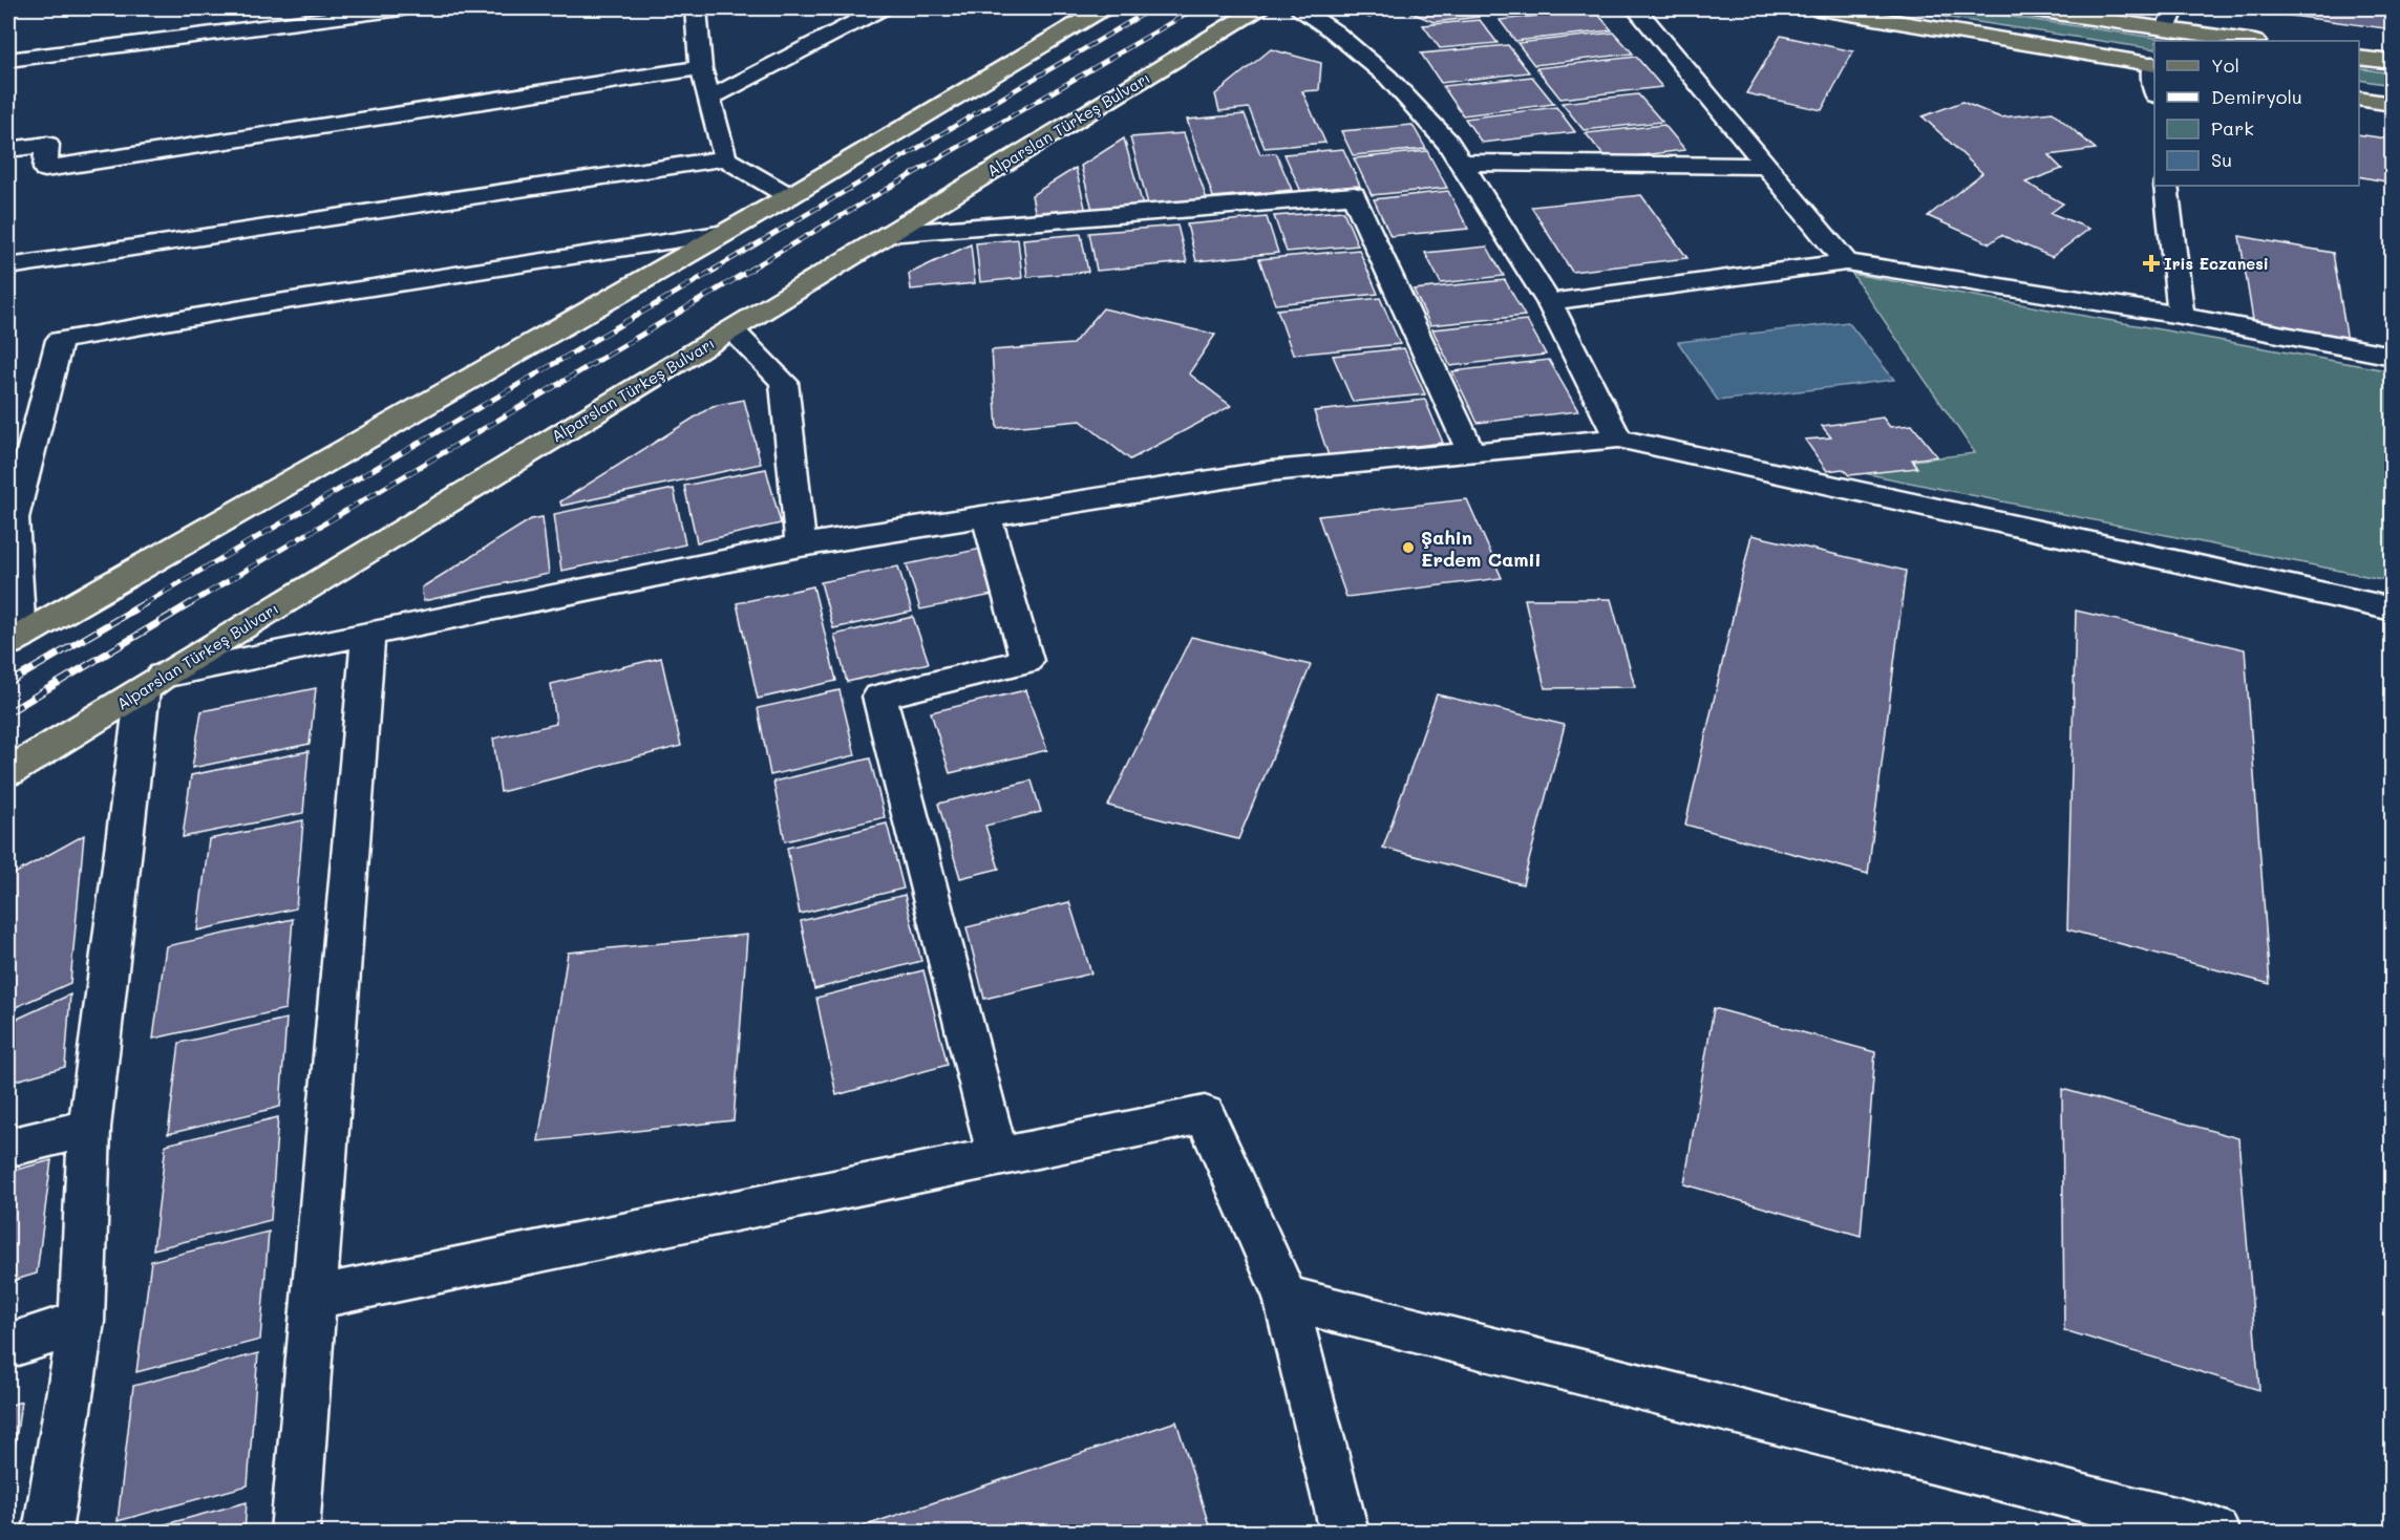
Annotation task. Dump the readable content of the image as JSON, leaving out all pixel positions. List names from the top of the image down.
{
  "streets": {
    "main road": ["Alparslan Türkeş Bulvarı"]
  },
  "places": {
    "health": ["Iris Eczanesi"],
    "other": ["Şahin Erdem Camii"]
  },
  "legend": [
    "Yol",
    "Demiryolu",
    "Park",
    "Su"
  ]
}
